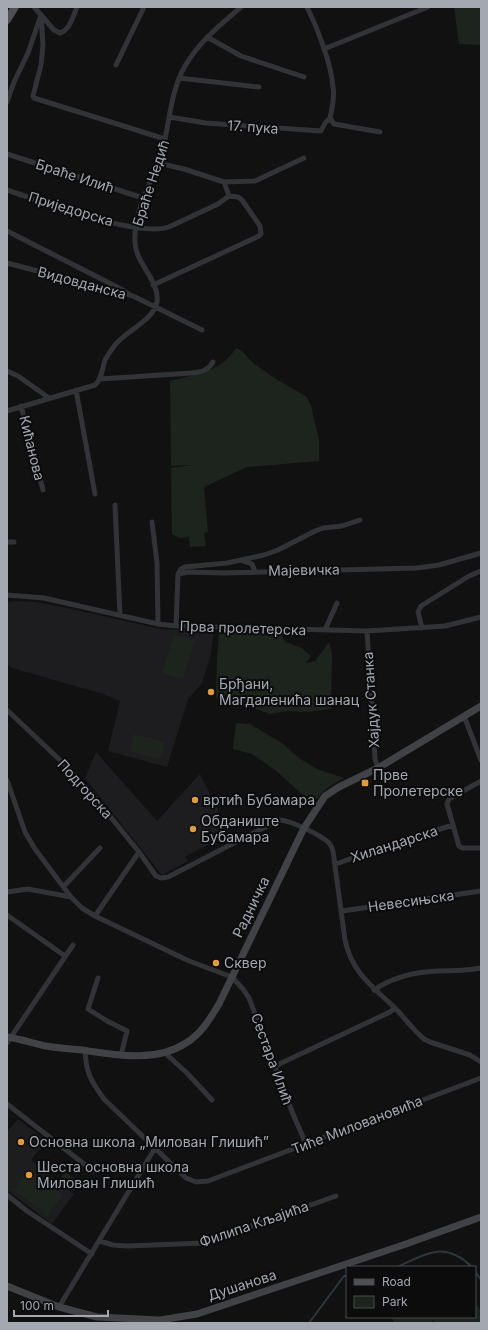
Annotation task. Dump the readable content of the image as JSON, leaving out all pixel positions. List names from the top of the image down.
{
  "streets": {
    "street": [
      "17. пука",
      "Браће Илић",
      "Браће Недић",
      "Приједорска",
      "Видовданска",
      "Кићанова",
      "Мајевичка",
      "Прва пролетерска",
      "Хајдук Станка",
      "Подгорска",
      "Хиландарска",
      "Невесињска",
      "Радничка",
      "Сестара Илић",
      "Тиће Миловановића",
      "Филипа Кљајића",
      "Душанова"
    ]
  },
  "crossings": [
    ["17. пука", "Браће Недић"],
    ["Браће Илић", "Браће Недић"],
    ["Браће Недић", "Приједорска"],
    ["Браће Недић", "Видовданска"],
    ["Прва пролетерска", "Хајдук Станка"],
    ["Хајдук Станка", "Радничка"],
    ["Подгорска", "Радничка"],
    ["Радничка", "Сестара Илић"],
    ["Радничка", "Тиће Миловановића"],
    ["Сестара Илић", "Тиће Миловановића"]
  ],
  "places": {
    "other": [
      "Брђани, Магдаленића шанац",
      "вртић Бубамара",
      "Обданиште Бубамара",
      "Сквер",
      "Основна школа „Милован Глишић”",
      "Шеста основна школа Милован Глишић"
    ],
    "transit": ["Прве Пролетерске"]
  },
  "legend": ["Road", "Park"],
  "scale_bar": "100 m"
}
